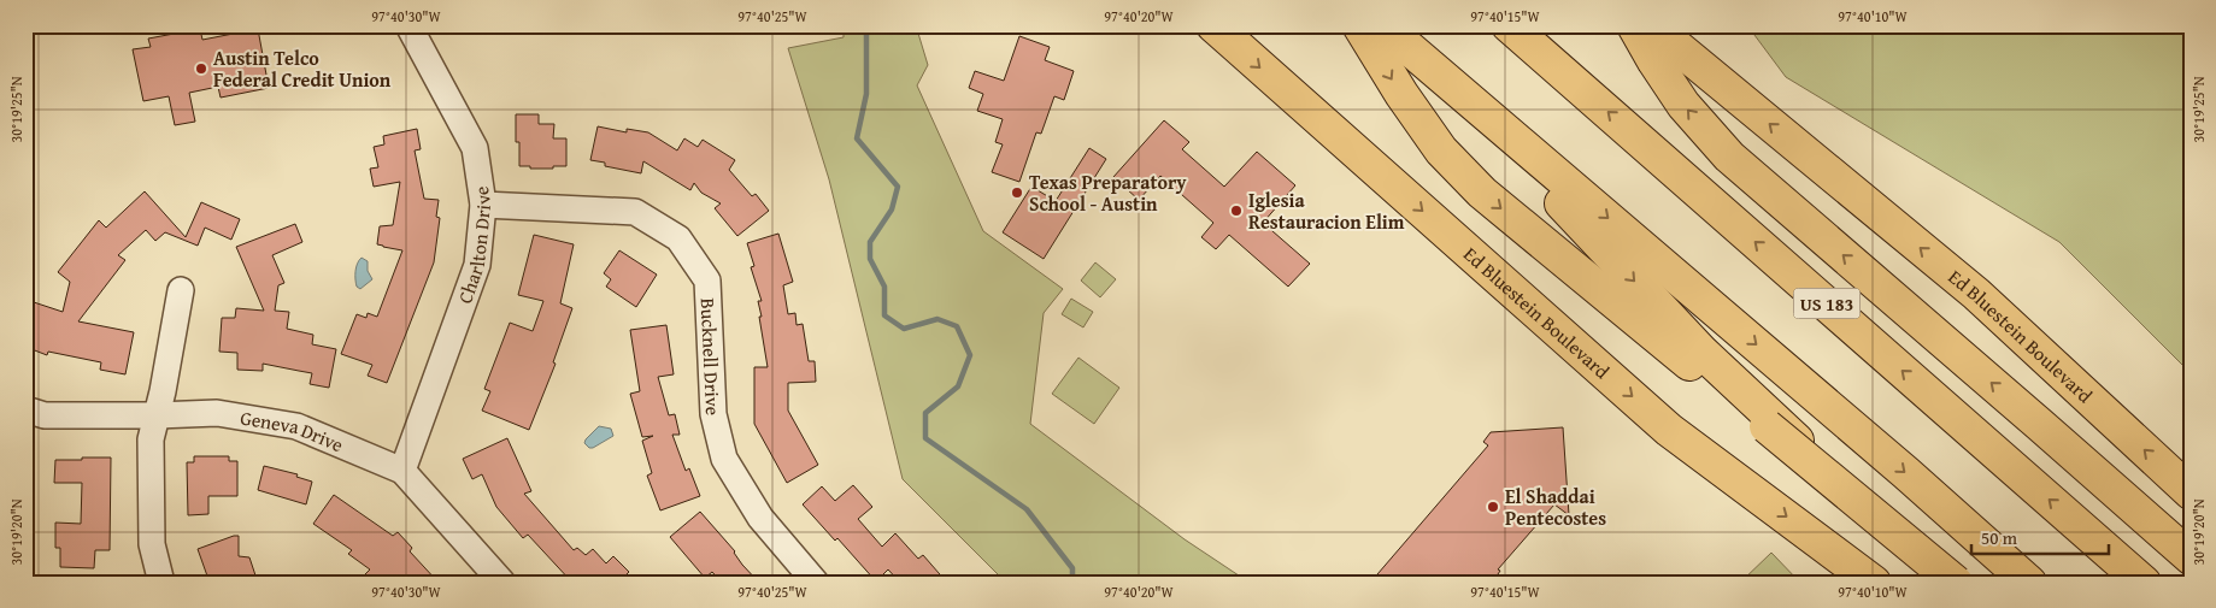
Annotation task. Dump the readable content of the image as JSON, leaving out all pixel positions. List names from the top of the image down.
{
  "streets": {
    "main road": ["US 183", "Ed Bluestein Boulevard"],
    "street": ["Charlton Drive", "Bucknell Drive", "Geneva Drive"]
  },
  "crossings": [
    ["Charlton Drive", "Bucknell Drive"],
    ["Charlton Drive", "Geneva Drive"]
  ],
  "places": [
    "Austin Telco Federal Credit Union",
    "Texas Preparatory School - Austin",
    "Iglesia Restauracion Elim",
    "El Shaddai Pentecostes"
  ],
  "scale_bar": "50 m",
  "coordinates": [
    "97°40'30\"W",
    "97°40'25\"W",
    "97°40'20\"W",
    "97°40'15\"W",
    "97°40'10\"W",
    "30°19'25\"N",
    "30°19'20\"N"
  ]
}
